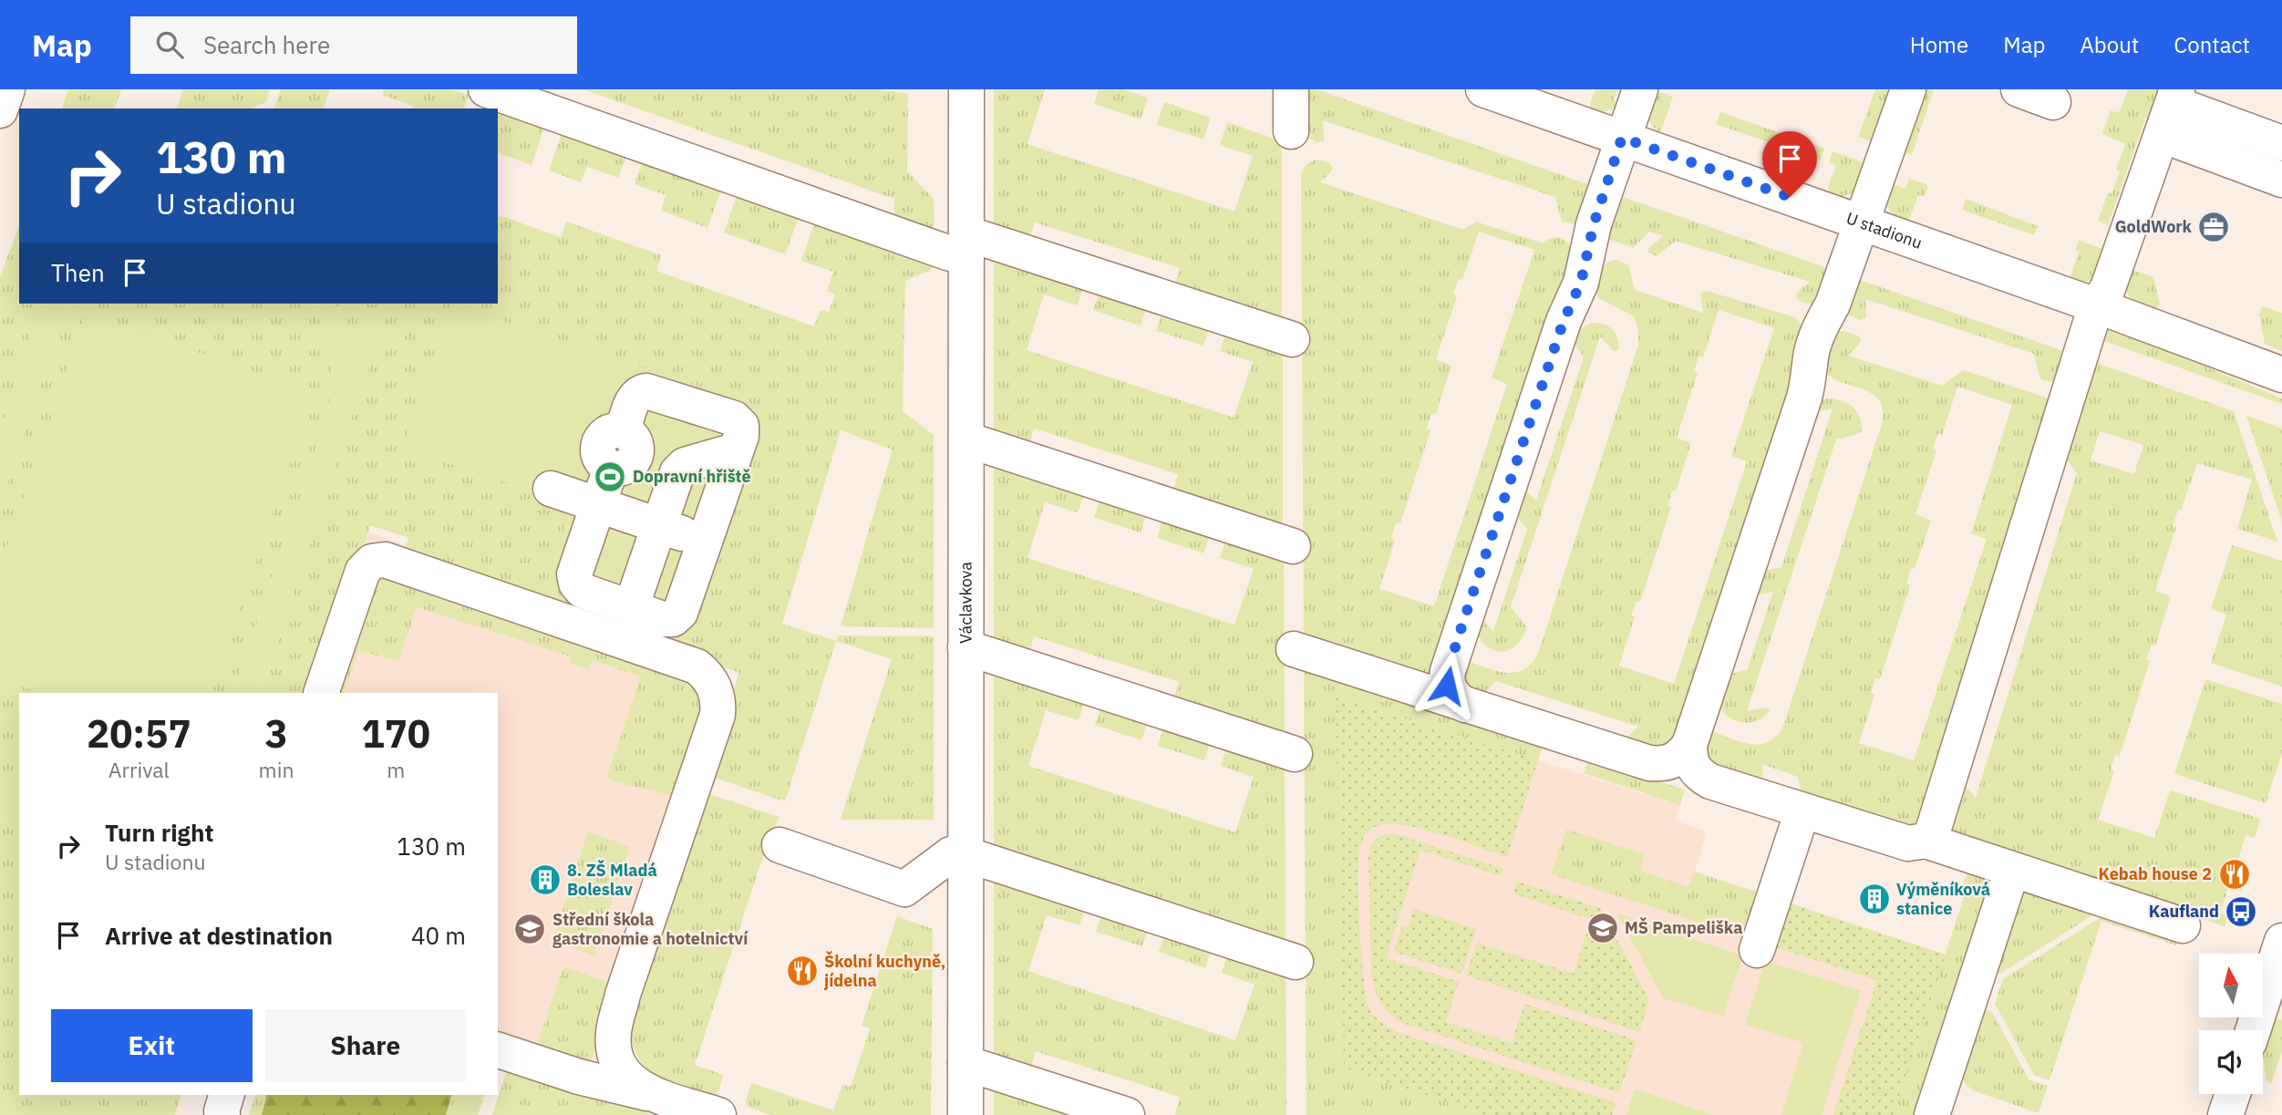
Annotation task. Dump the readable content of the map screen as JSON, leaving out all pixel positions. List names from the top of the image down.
{
  "streets": {
    "street": ["U stadionu", "Václavkova"]
  },
  "places": {
    "office": ["GoldWork"],
    "sports": ["Dopravní hřiště"],
    "restaurant": ["Kebab house 2", "Školní kuchyně, jídelna"],
    "building": ["8. ZŠ Mladá Boleslav", "Výměníková stanice"],
    "bus stop": ["Kaufland"],
    "school or university": ["MŠ Pampeliška", "Střední škola gastronomie a hotelnictví"]
  },
  "north": "top",
  "page": {
    "header": "Map",
    "search": "Search here",
    "nav": [
      "Home",
      "Map",
      "About",
      "Contact"
    ],
    "turn": ["130 m", "U stadionu"],
    "then": "Then",
    "eta": [
      "20:57",
      "Arrival",
      "3",
      "min",
      "170",
      "m"
    ],
    "list": [
      {
        "name": "Turn right",
        "note": "U stadionu",
        "value": "130 m"
      },
      {
        "name": "Arrive at destination",
        "value": "40 m"
      }
    ],
    "buttons": ["Exit", "Share"]
  }
}
